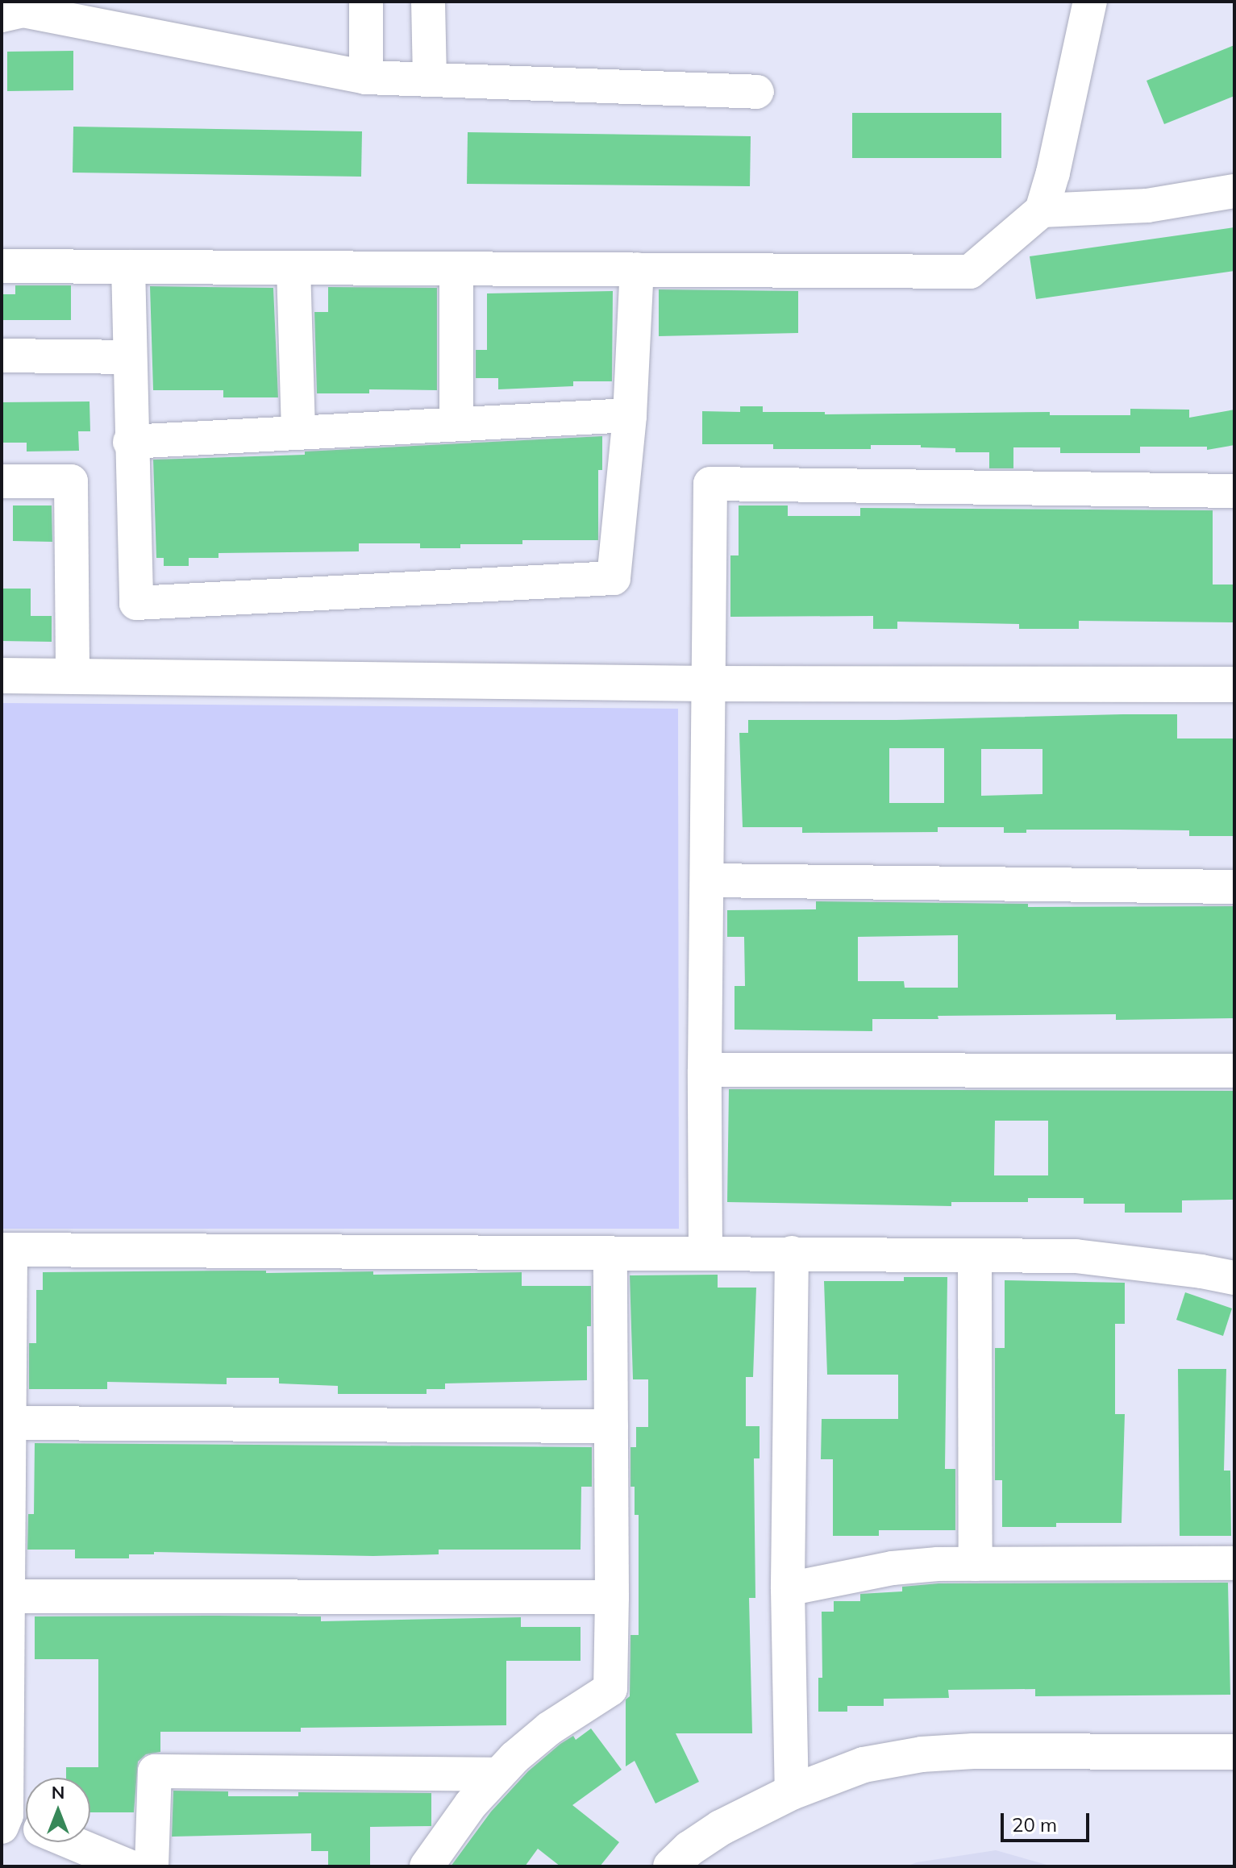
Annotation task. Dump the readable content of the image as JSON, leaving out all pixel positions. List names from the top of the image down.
{
  "scale_bar": "20 m",
  "north": "top"
}
